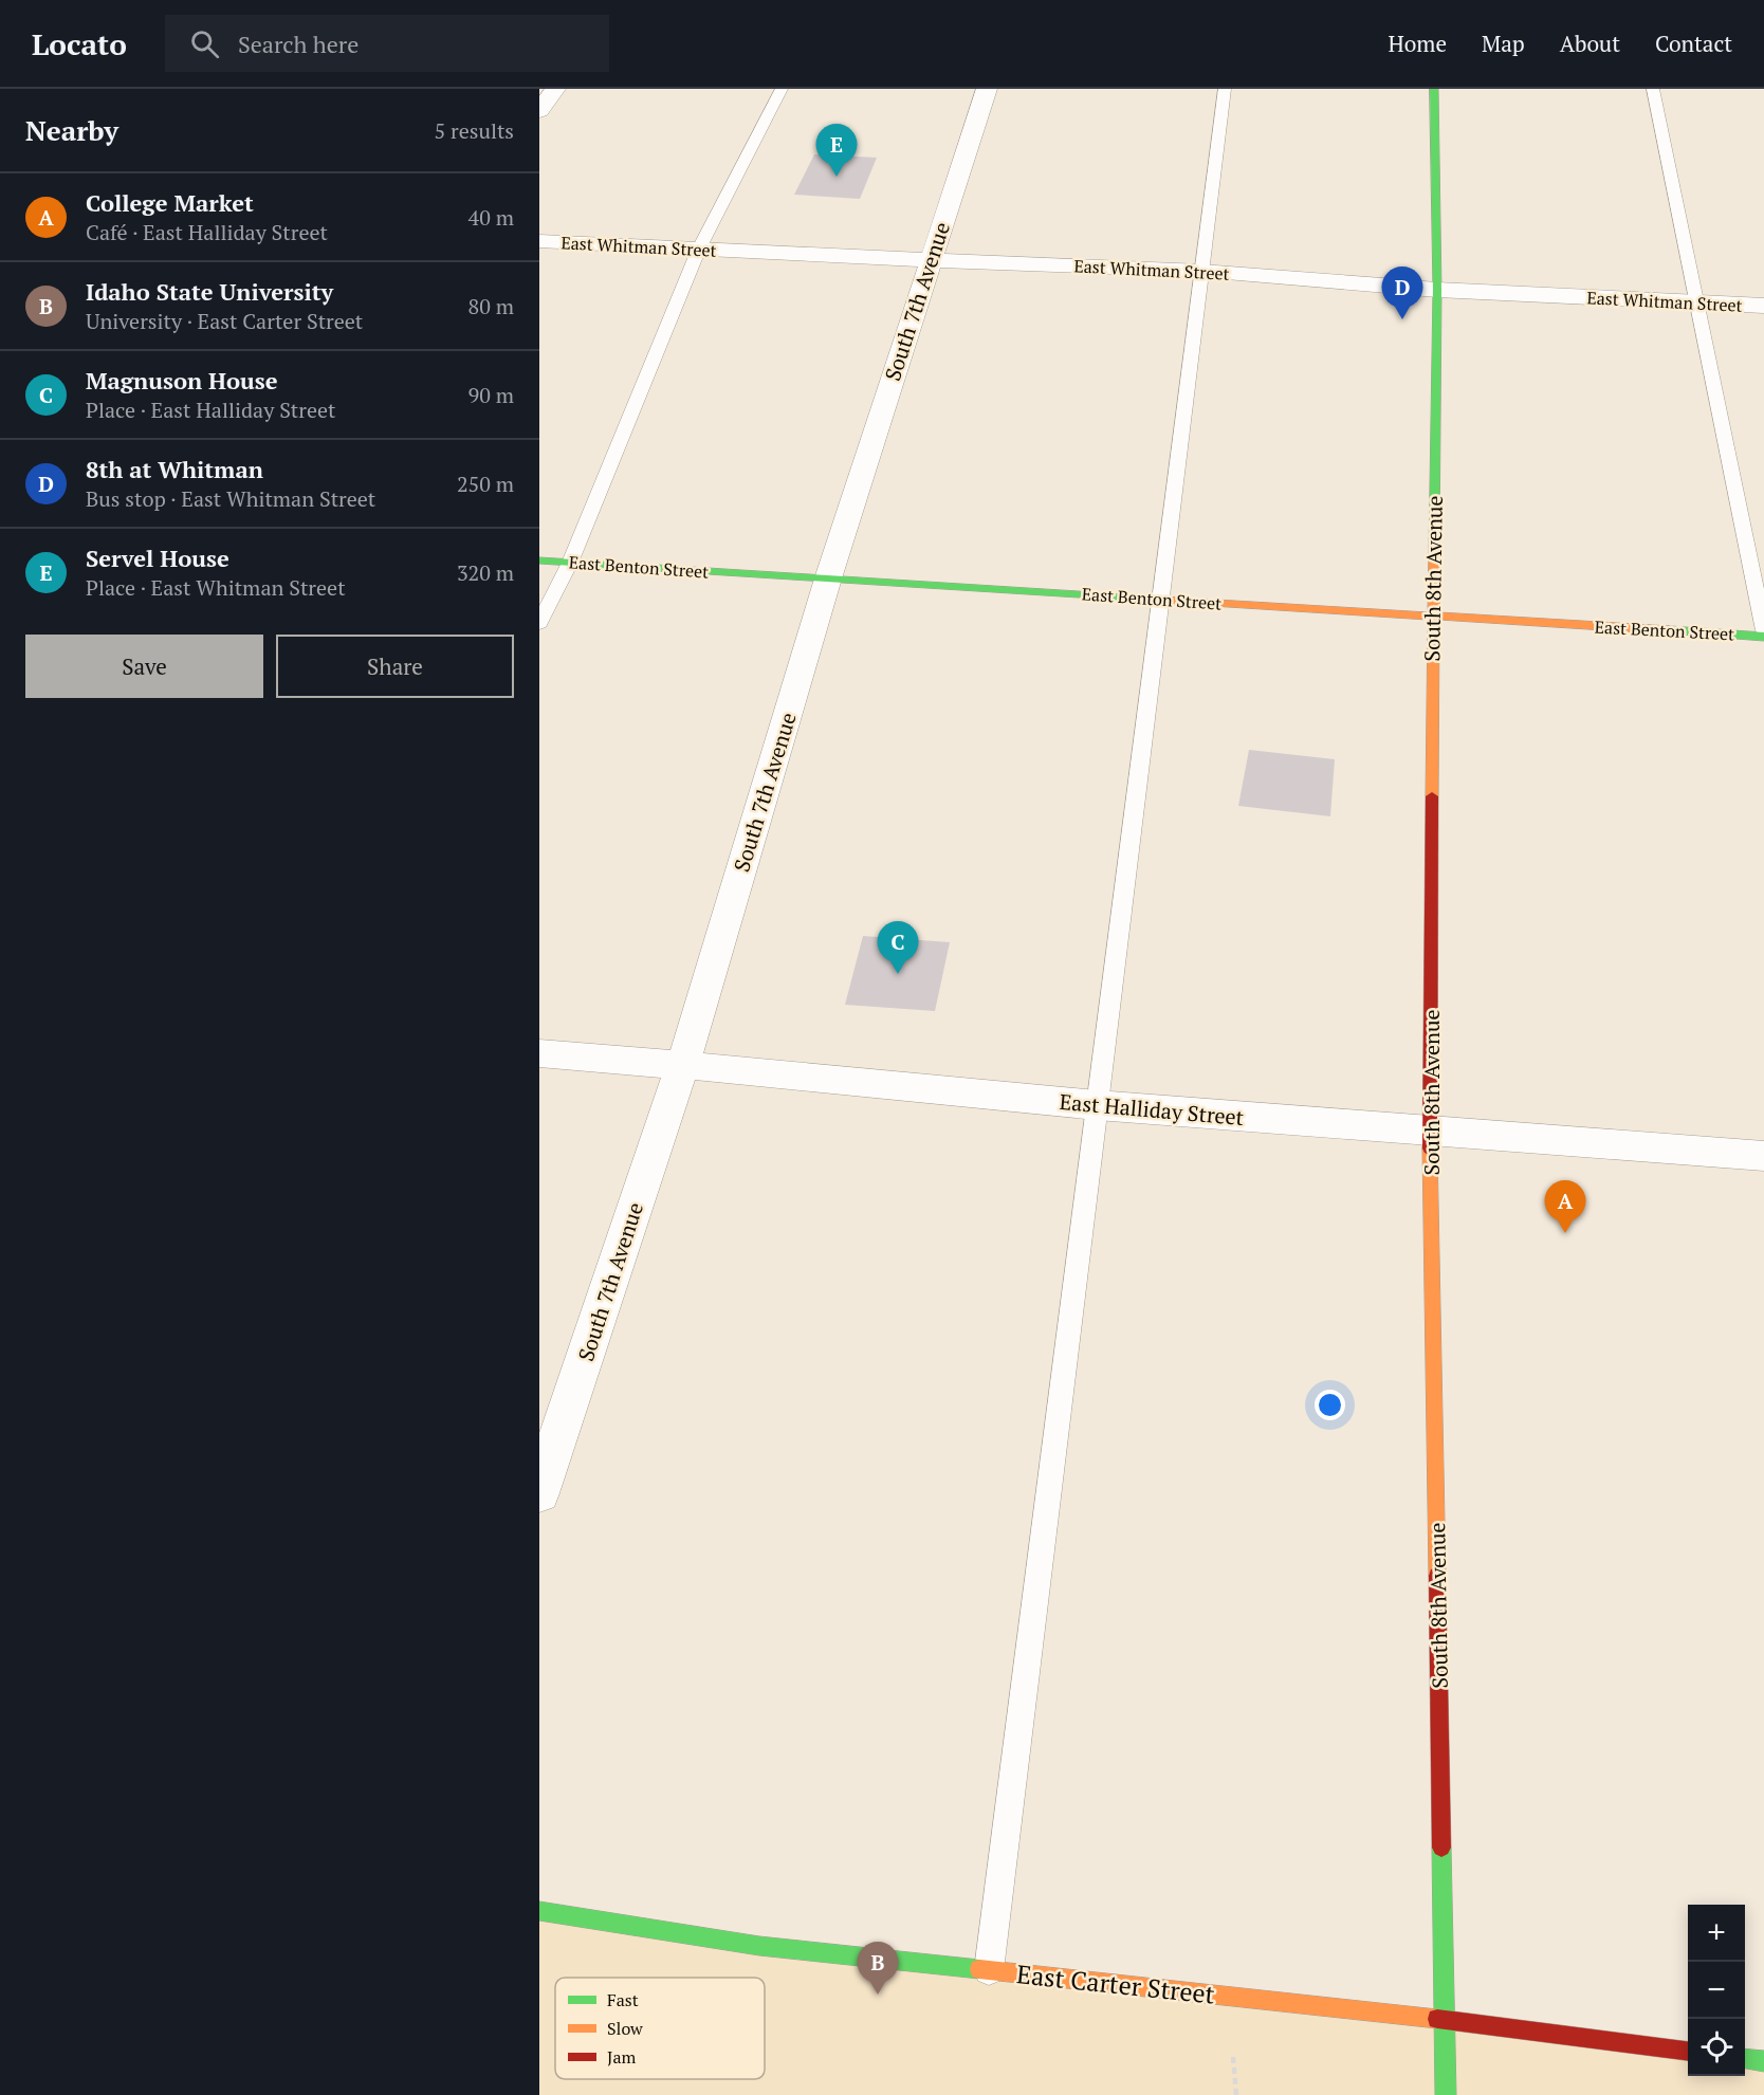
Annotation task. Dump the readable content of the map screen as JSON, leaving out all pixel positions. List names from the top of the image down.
{
  "streets": {
    "street": [
      "East Whitman Street",
      "South 7th Avenue",
      "East Benton Street",
      "South 8th Avenue",
      "East Halliday Street",
      "East Carter Street"
    ]
  },
  "crossings": [
    ["East Whitman Street", "South 7th Avenue"],
    ["East Whitman Street", "South 8th Avenue"],
    ["South 7th Avenue", "East Benton Street"],
    ["South 7th Avenue", "East Halliday Street"],
    ["East Benton Street", "South 8th Avenue"],
    ["South 8th Avenue", "East Halliday Street"],
    ["South 8th Avenue", "East Carter Street"]
  ],
  "legend": ["Fast", "Slow", "Jam"],
  "page": {
    "header": "Locato",
    "search": "Search here",
    "nav": [
      "Home",
      "Map",
      "About",
      "Contact"
    ],
    "heading": ["Nearby", "5 results"],
    "pins": [
      "E",
      "D",
      "C",
      "A",
      "B"
    ],
    "list": [
      {
        "mark": "A",
        "name": "College Market",
        "note": "Café · East Halliday Street",
        "value": "40 m"
      },
      {
        "mark": "B",
        "name": "Idaho State University",
        "note": "University · East Carter Street",
        "value": "80 m"
      },
      {
        "mark": "C",
        "name": "Magnuson House",
        "note": "Place · East Halliday Street",
        "value": "90 m"
      },
      {
        "mark": "D",
        "name": "8th at Whitman",
        "note": "Bus stop · East Whitman Street",
        "value": "250 m"
      },
      {
        "mark": "E",
        "name": "Servel House",
        "note": "Place · East Whitman Street",
        "value": "320 m"
      }
    ],
    "buttons": ["Save", "Share"],
    "map_buttons": ["+", "−"]
  }
}
